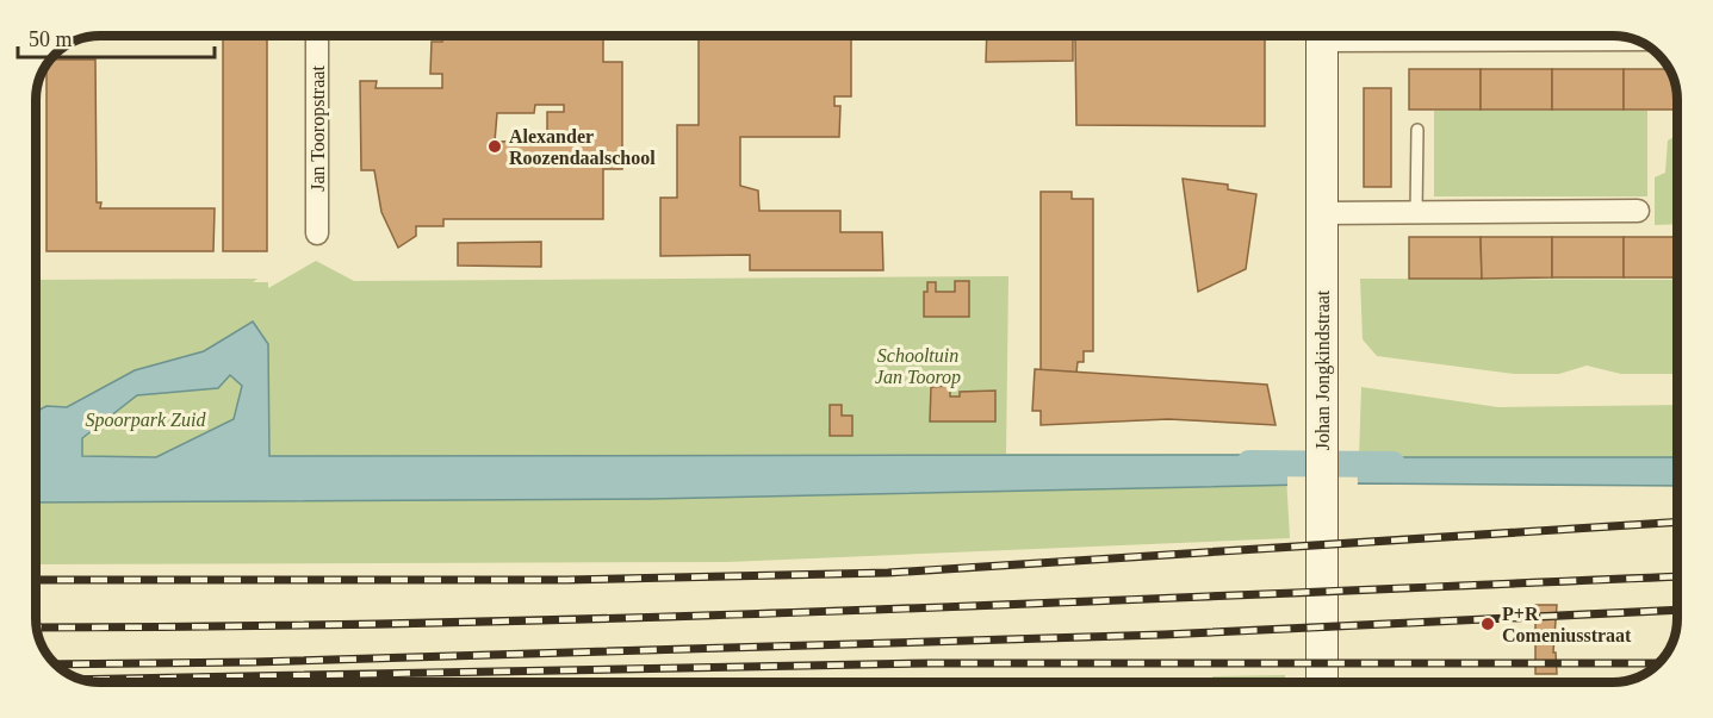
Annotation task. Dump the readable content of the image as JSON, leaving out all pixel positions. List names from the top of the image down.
{
  "streets": {
    "street": ["Jan Tooropstraat", "Johan Jongkindstraat"]
  },
  "parks": ["Schooltuin Jan Toorop", "Spoorpark Zuid"],
  "places": ["Alexander Roozendaalschool", "P+R Comeniusstraat"],
  "scale_bar": "50 m"
}
